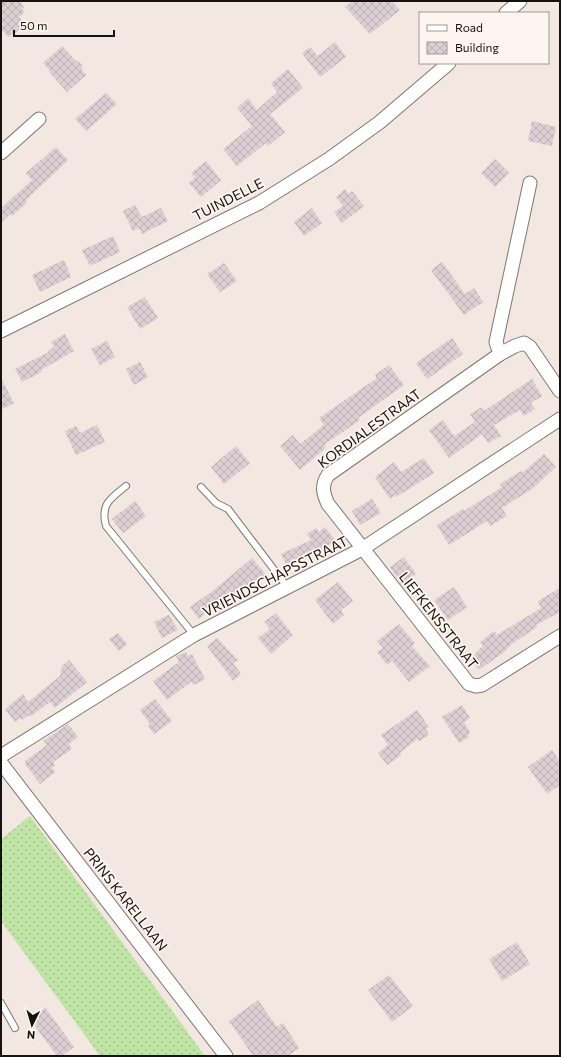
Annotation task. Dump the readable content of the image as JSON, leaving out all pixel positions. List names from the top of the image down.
{
  "streets": {
    "street": [
      "TUINDELLE",
      "KORDIALESTRAAT",
      "VRIENDSCHAPSSTRAAT",
      "LIEFKENSSTRAAT",
      "PRINS KARELLAAN"
    ]
  },
  "crossings": [
    ["KORDIALESTRAAT", "VRIENDSCHAPSSTRAAT"],
    ["KORDIALESTRAAT", "LIEFKENSSTRAAT"],
    ["VRIENDSCHAPSSTRAAT", "LIEFKENSSTRAAT"]
  ],
  "legend": ["Road", "Building"],
  "scale_bar": "50 m",
  "north": "bottom"
}
